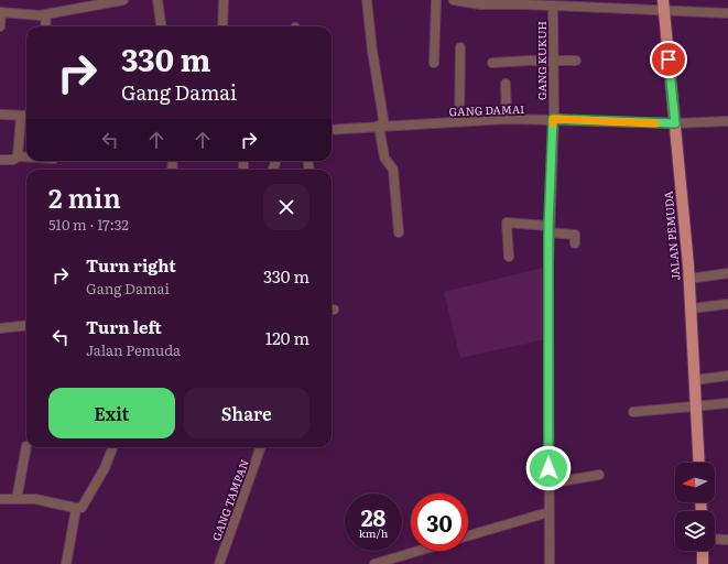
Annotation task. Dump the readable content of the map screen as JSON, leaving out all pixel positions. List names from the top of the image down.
{
  "streets": {
    "main road": ["JALAN PEMUDA"],
    "street": ["GANG KUKUH", "GANG DAMAI", "GANG TAMPAN"]
  },
  "crossings": [
    ["GANG KUKUH", "GANG DAMAI"],
    ["GANG DAMAI", "JALAN PEMUDA"]
  ],
  "north": "left",
  "page": {
    "turn": ["330 m", "Gang Damai"],
    "heading": ["2 min", "510 m · 17:32"],
    "list": [
      {
        "name": "Turn right",
        "note": "Gang Damai",
        "value": "330 m"
      },
      {
        "name": "Turn left",
        "note": "Jalan Pemuda",
        "value": "120 m"
      }
    ],
    "buttons": ["Exit", "Share"],
    "speed": "28 km/h",
    "limit": "30"
  }
}
